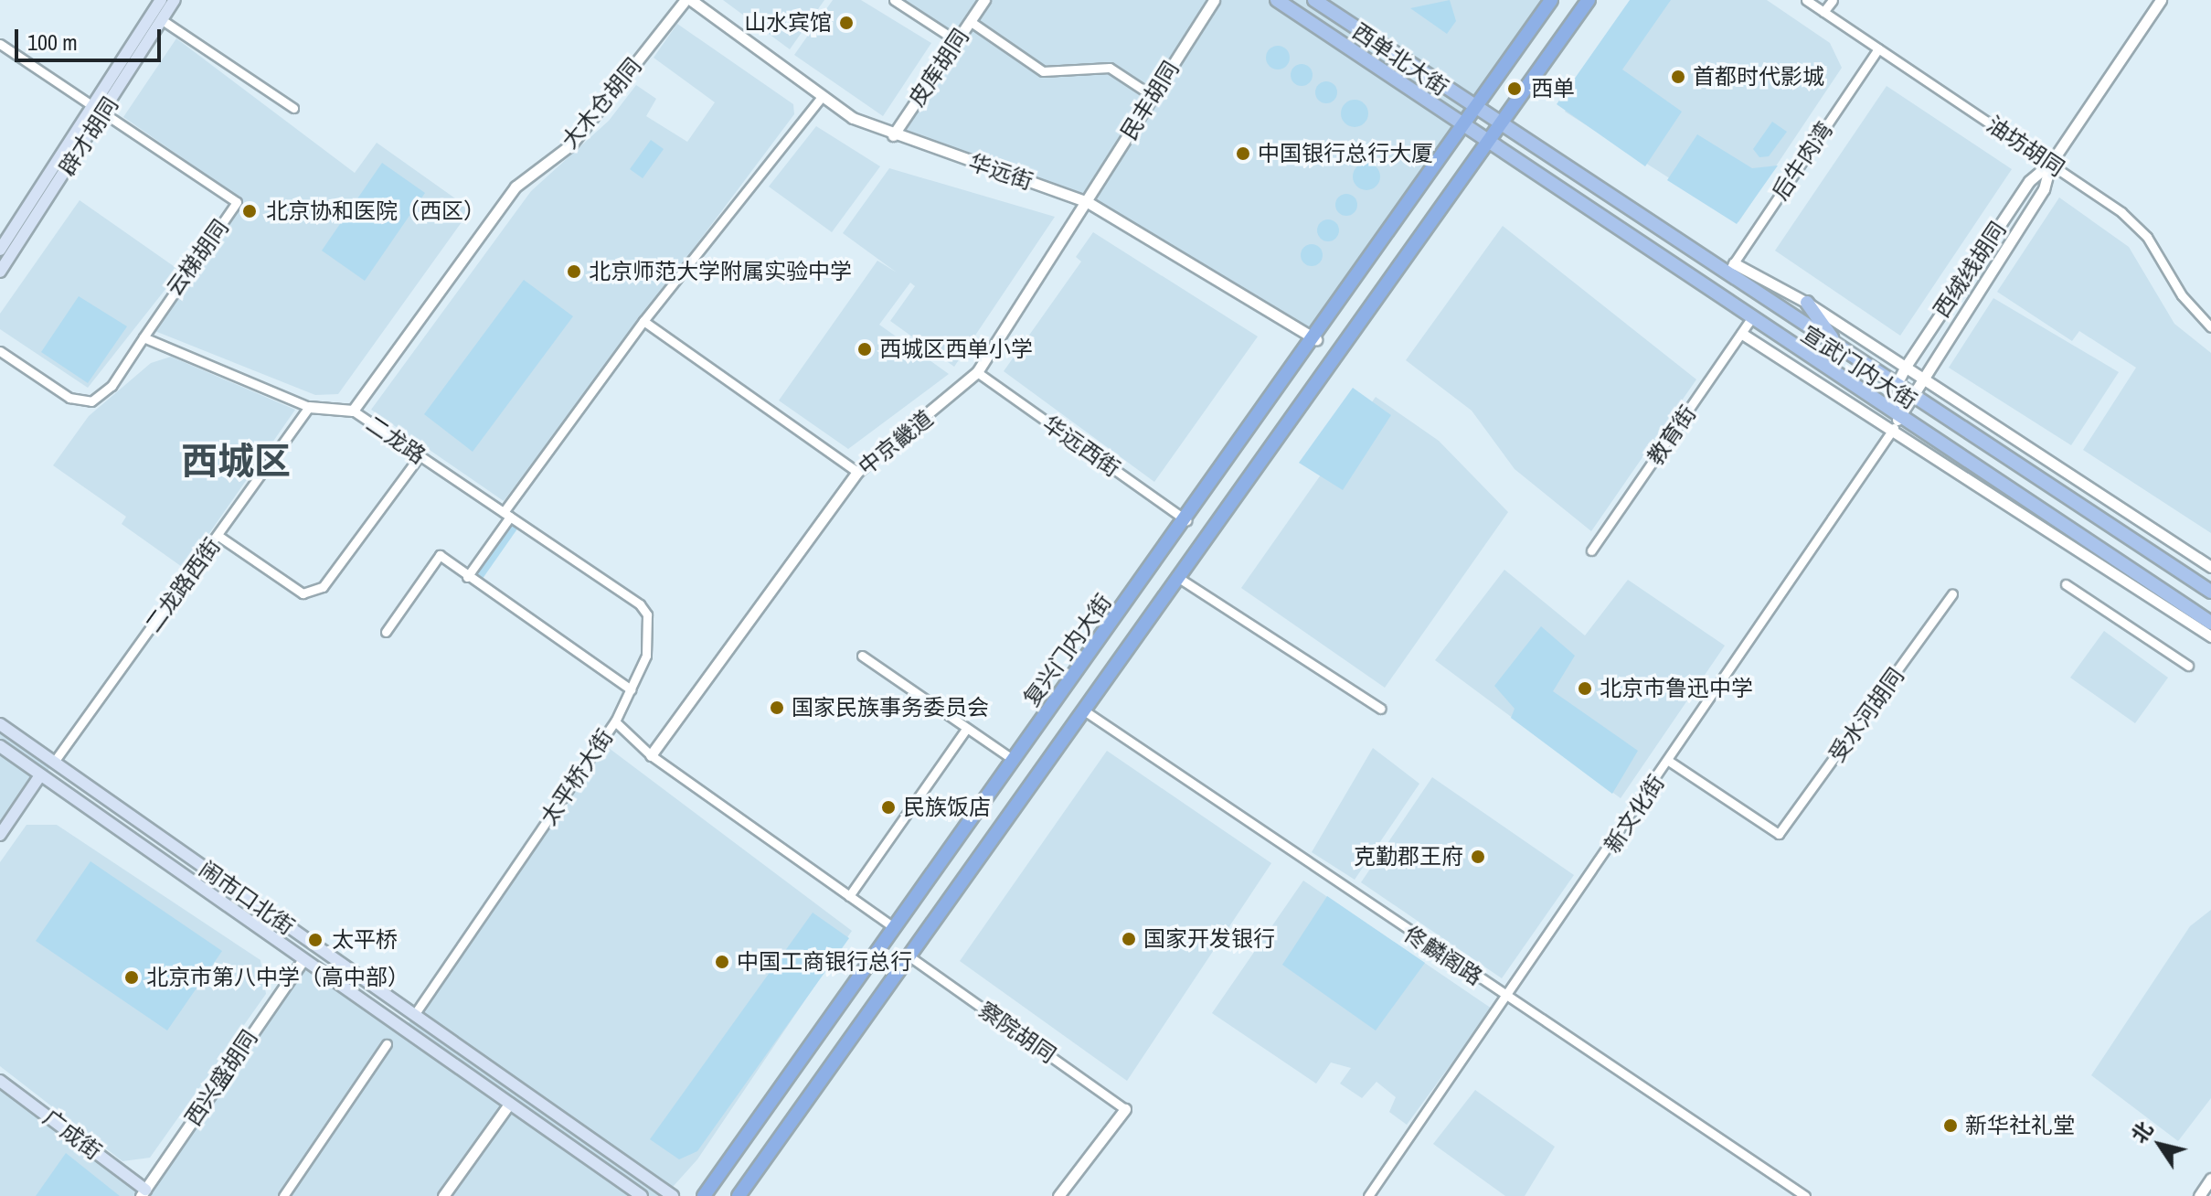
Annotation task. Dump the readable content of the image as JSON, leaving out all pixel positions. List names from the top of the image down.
{
  "streets": {
    "highway": ["复兴门内大街"],
    "main road": [
      "西单北大街",
      "辟才胡同",
      "宣武门内大街",
      "闹市口北街",
      "广成街"
    ],
    "street": [
      "皮库胡同",
      "民丰胡同",
      "大木仓胡同",
      "油坊胡同",
      "后牛肉湾",
      "华远街",
      "云梯胡同",
      "西绒线胡同",
      "教育街",
      "二龙路",
      "中京畿道",
      "华远西街",
      "二龙路西街",
      "受水河胡同",
      "太平桥大街",
      "新文化街",
      "佟麟阁路",
      "察院胡同",
      "西兴盛胡同"
    ]
  },
  "crossings": [
    ["西单北大街", "宣武门内大街"],
    ["西单北大街", "复兴门内大街"],
    ["皮库胡同", "华远街"],
    ["民丰胡同", "华远街"],
    ["民丰胡同", "中京畿道"],
    ["大木仓胡同", "华远街"],
    ["大木仓胡同", "二龙路"],
    ["辟才胡同", "云梯胡同"],
    ["油坊胡同", "后牛肉湾"],
    ["油坊胡同", "西绒线胡同"],
    ["后牛肉湾", "宣武门内大街"],
    ["华远街", "中京畿道"],
    ["华远街", "复兴门内大街"],
    ["云梯胡同", "二龙路"],
    ["西绒线胡同", "宣武门内大街"],
    ["西绒线胡同", "新文化街"],
    ["宣武门内大街", "教育街"],
    ["宣武门内大街", "新文化街"],
    ["二龙路", "二龙路西街"],
    ["二龙路", "太平桥大街"],
    ["中京畿道", "华远西街"],
    ["中京畿道", "太平桥大街"],
    ["华远西街", "复兴门内大街"],
    ["二龙路西街", "闹市口北街"],
    ["复兴门内大街", "太平桥大街"],
    ["受水河胡同", "新文化街"],
    ["太平桥大街", "闹市口北街"],
    ["新文化街", "佟麟阁路"],
    ["闹市口北街", "西兴盛胡同"],
    ["西兴盛胡同", "广成街"]
  ],
  "districts": ["西城区"],
  "places": [
    "山水宾馆",
    "首都时代影城",
    "西单",
    "中国银行总行大厦",
    "北京协和医院（西区）",
    "北京师范大学附属实验中学",
    "西城区西单小学",
    "北京市鲁迅中学",
    "国家民族事务委员会",
    "民族饭店",
    "克勤郡王府",
    "国家开发银行",
    "太平桥",
    "中国工商银行总行",
    "北京市第八中学（高中部）",
    "新华社礼堂"
  ],
  "scale_bar": "100 m",
  "north": "top left"
}
